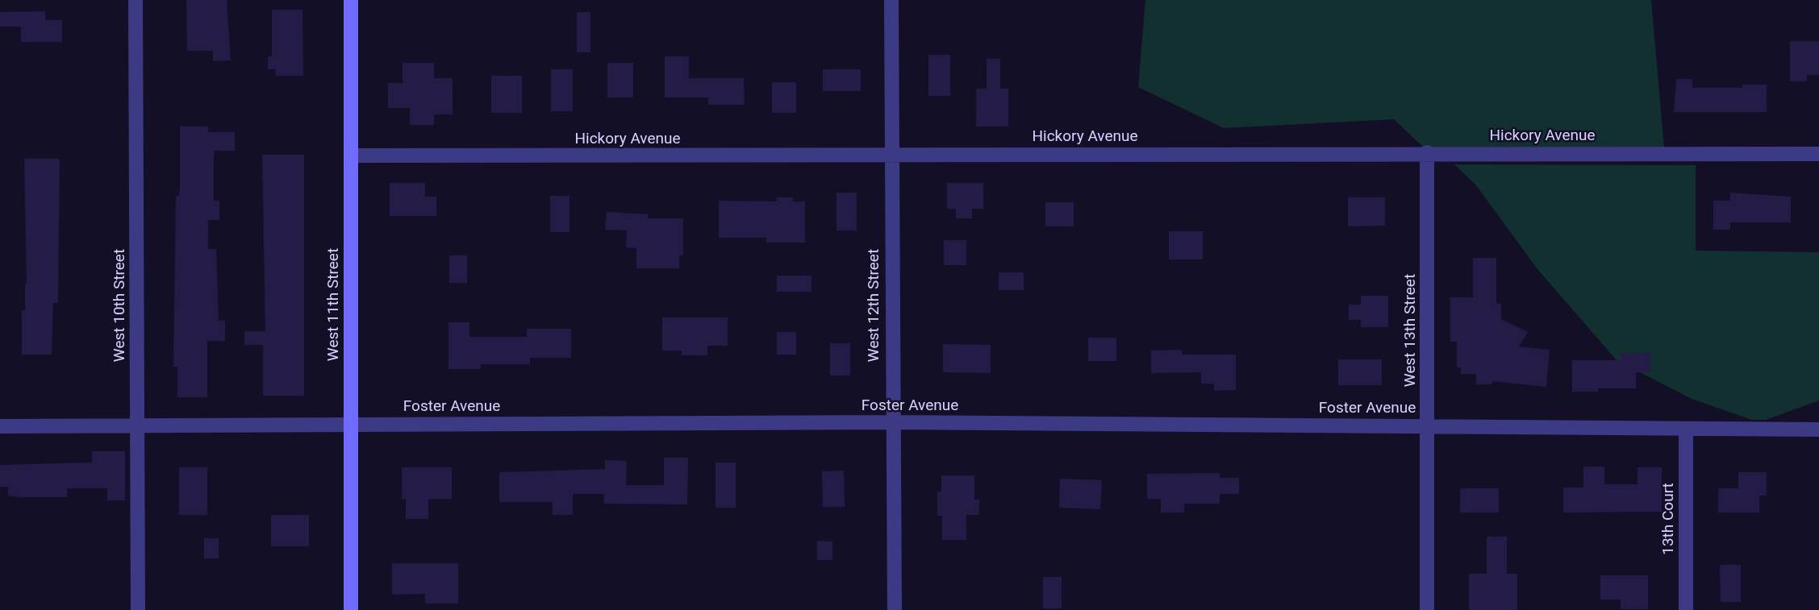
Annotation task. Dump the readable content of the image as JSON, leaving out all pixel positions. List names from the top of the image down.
{
  "streets": {
    "main road": ["West 11th Street"],
    "street": [
      "Hickory Avenue",
      "West 10th Street",
      "West 12th Street",
      "West 13th Street",
      "Foster Avenue",
      "13th Court"
    ]
  },
  "crossings": [
    ["Hickory Avenue", "West 11th Street"],
    ["Hickory Avenue", "West 12th Street"],
    ["Hickory Avenue", "West 13th Street"],
    ["West 11th Street", "Foster Avenue"],
    ["West 10th Street", "Foster Avenue"],
    ["West 12th Street", "Foster Avenue"],
    ["West 13th Street", "Foster Avenue"],
    ["Foster Avenue", "13th Court"]
  ]
}
